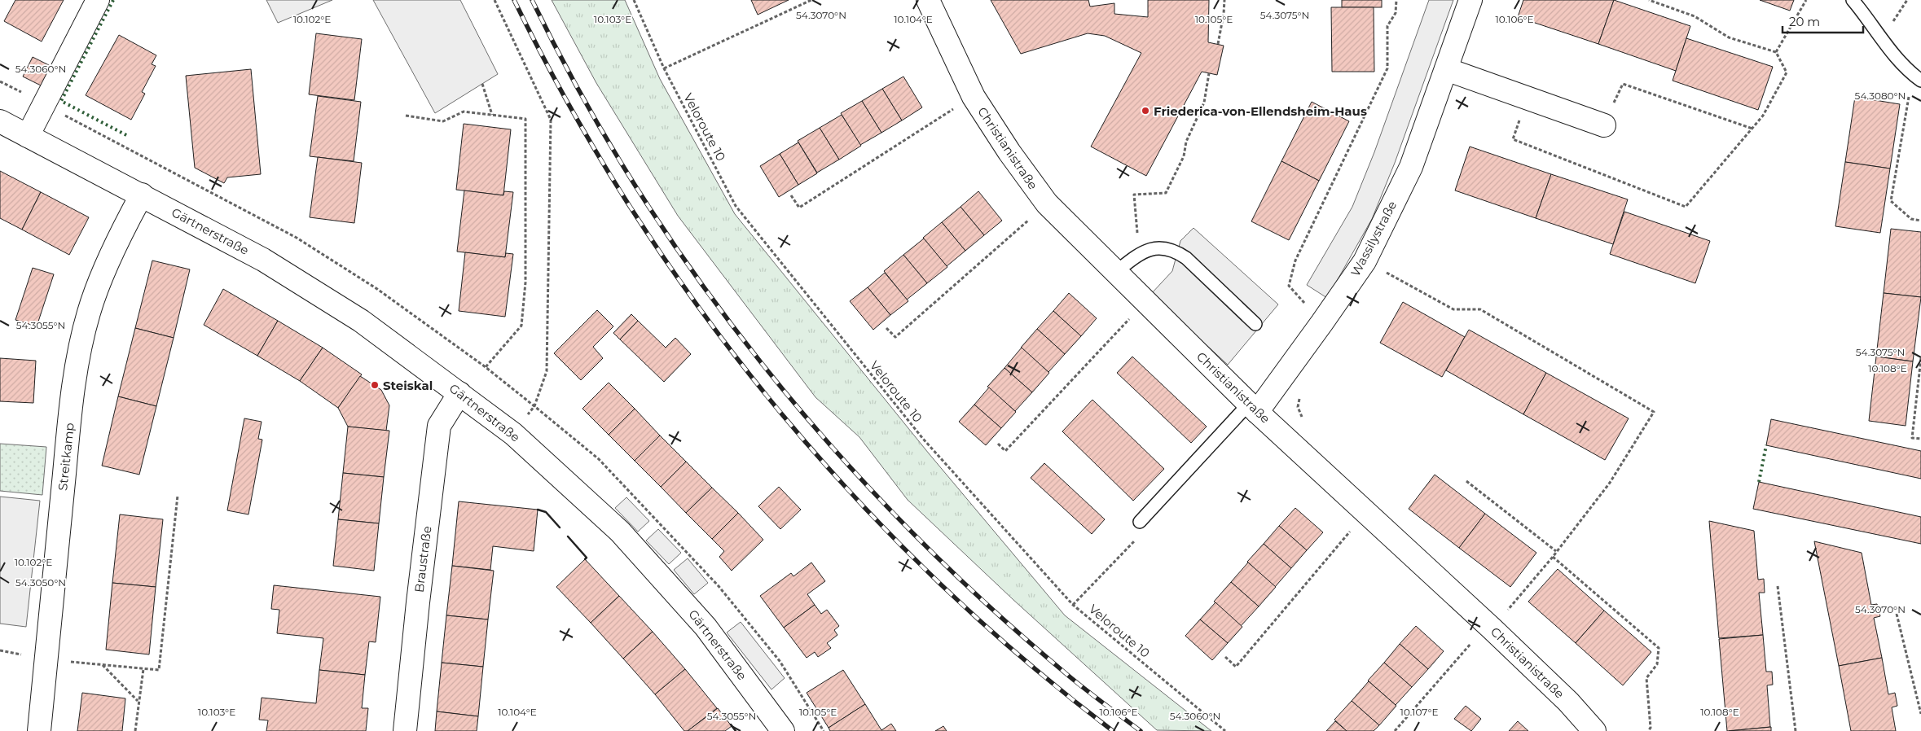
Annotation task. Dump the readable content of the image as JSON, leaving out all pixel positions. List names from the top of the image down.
{
  "streets": {
    "street": [
      "Christianistraße",
      "Gärtnerstraße",
      "Wassilystraße",
      "Streitkamp",
      "Braustraße"
    ],
    "path": ["Veloroute 10"]
  },
  "crossings": [
    ["Christianistraße", "Wassilystraße"],
    ["Gärtnerstraße", "Streitkamp"],
    ["Gärtnerstraße", "Braustraße"]
  ],
  "places": ["Friederica-von-Ellendsheim-Haus", "Steiskal"],
  "scale_bar": "20 m",
  "coordinates": [
    "54.3070°N",
    "54.3075°N",
    "10.102°E",
    "10.103°E",
    "10.104°E",
    "10.105°E",
    "10.106°E",
    "54.3060°N",
    "54.3080°N",
    "54.3055°N",
    "10.108°E",
    "54.3050°N",
    "10.107°E"
  ]
}
